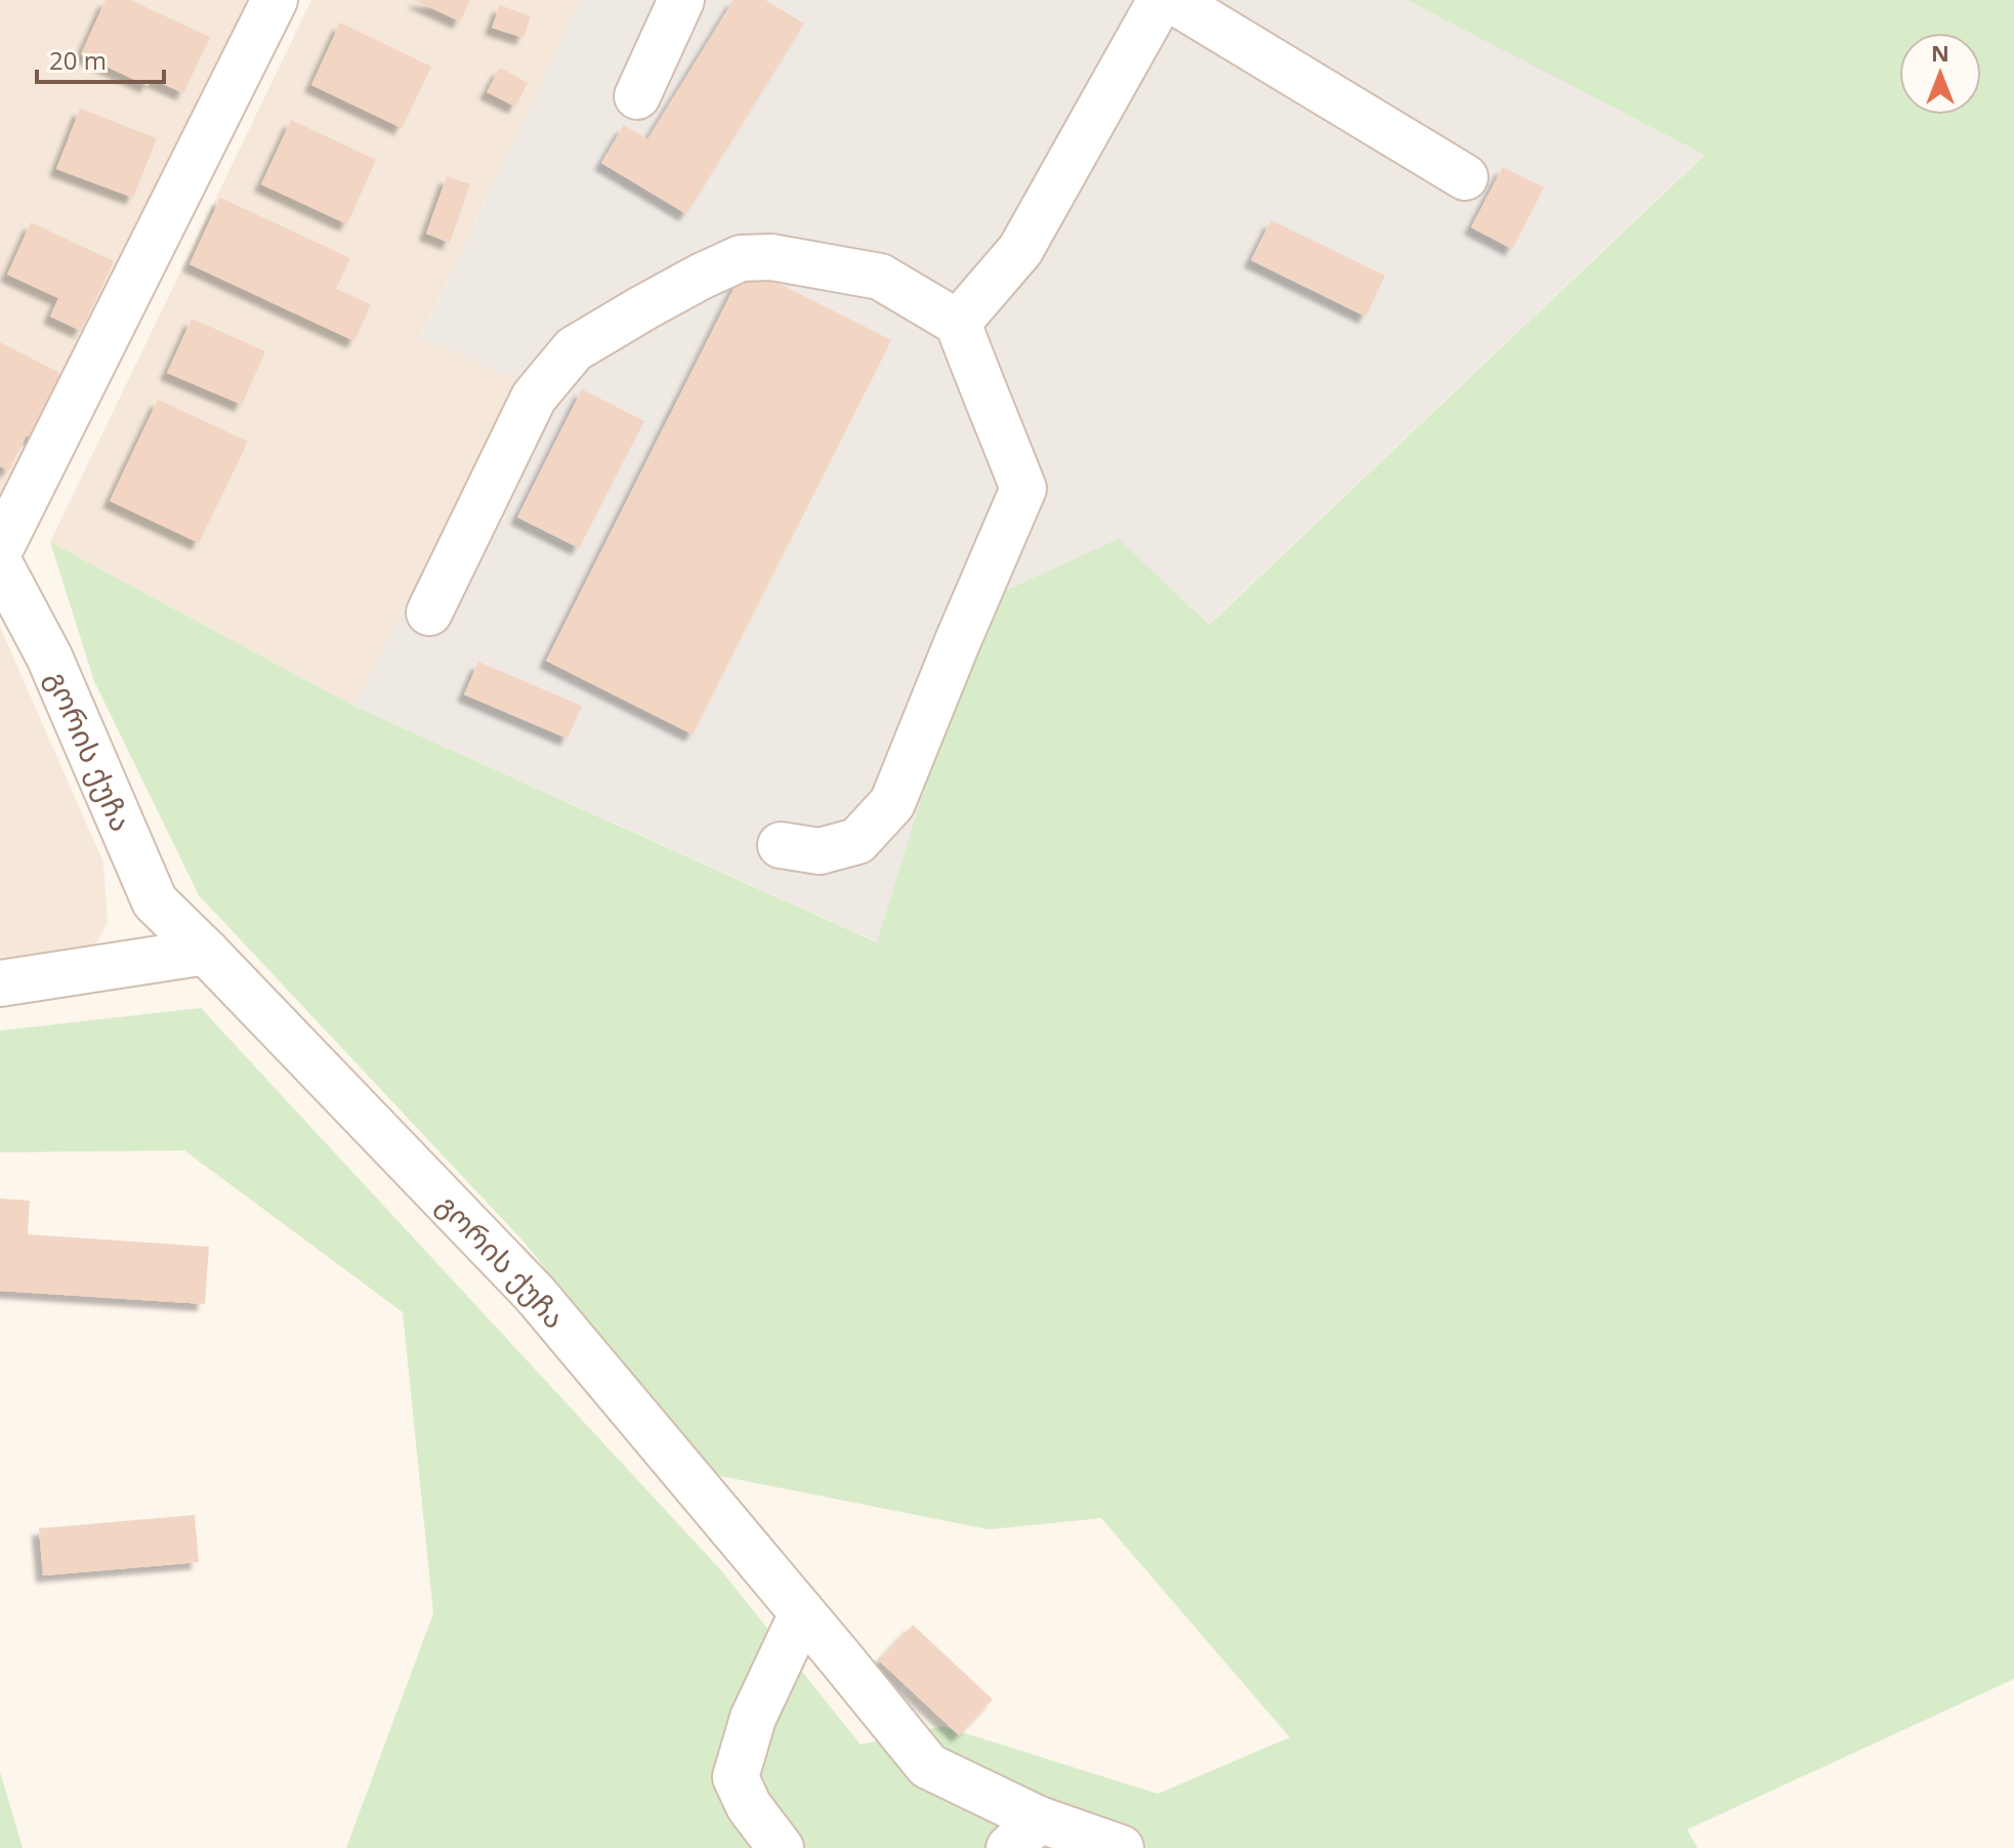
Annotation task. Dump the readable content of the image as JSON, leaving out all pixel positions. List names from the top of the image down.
{
  "streets": {
    "street": ["გორის ქუჩა"]
  },
  "scale_bar": "20 m",
  "north": "top"
}
